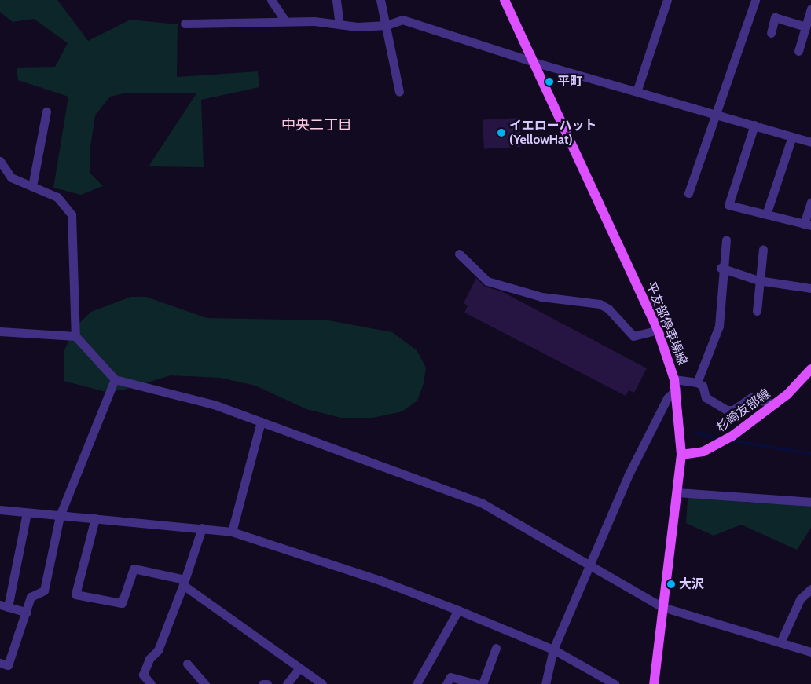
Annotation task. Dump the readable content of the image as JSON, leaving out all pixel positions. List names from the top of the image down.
{
  "streets": {
    "main road": ["平友部停車場線", "杉崎友部線"]
  },
  "crossings": [
    ["平友部停車場線", "杉崎友部線"]
  ],
  "districts": ["中央二丁目"],
  "places": ["平町", "イエローハット (YellowHat)", "大沢"]
}
